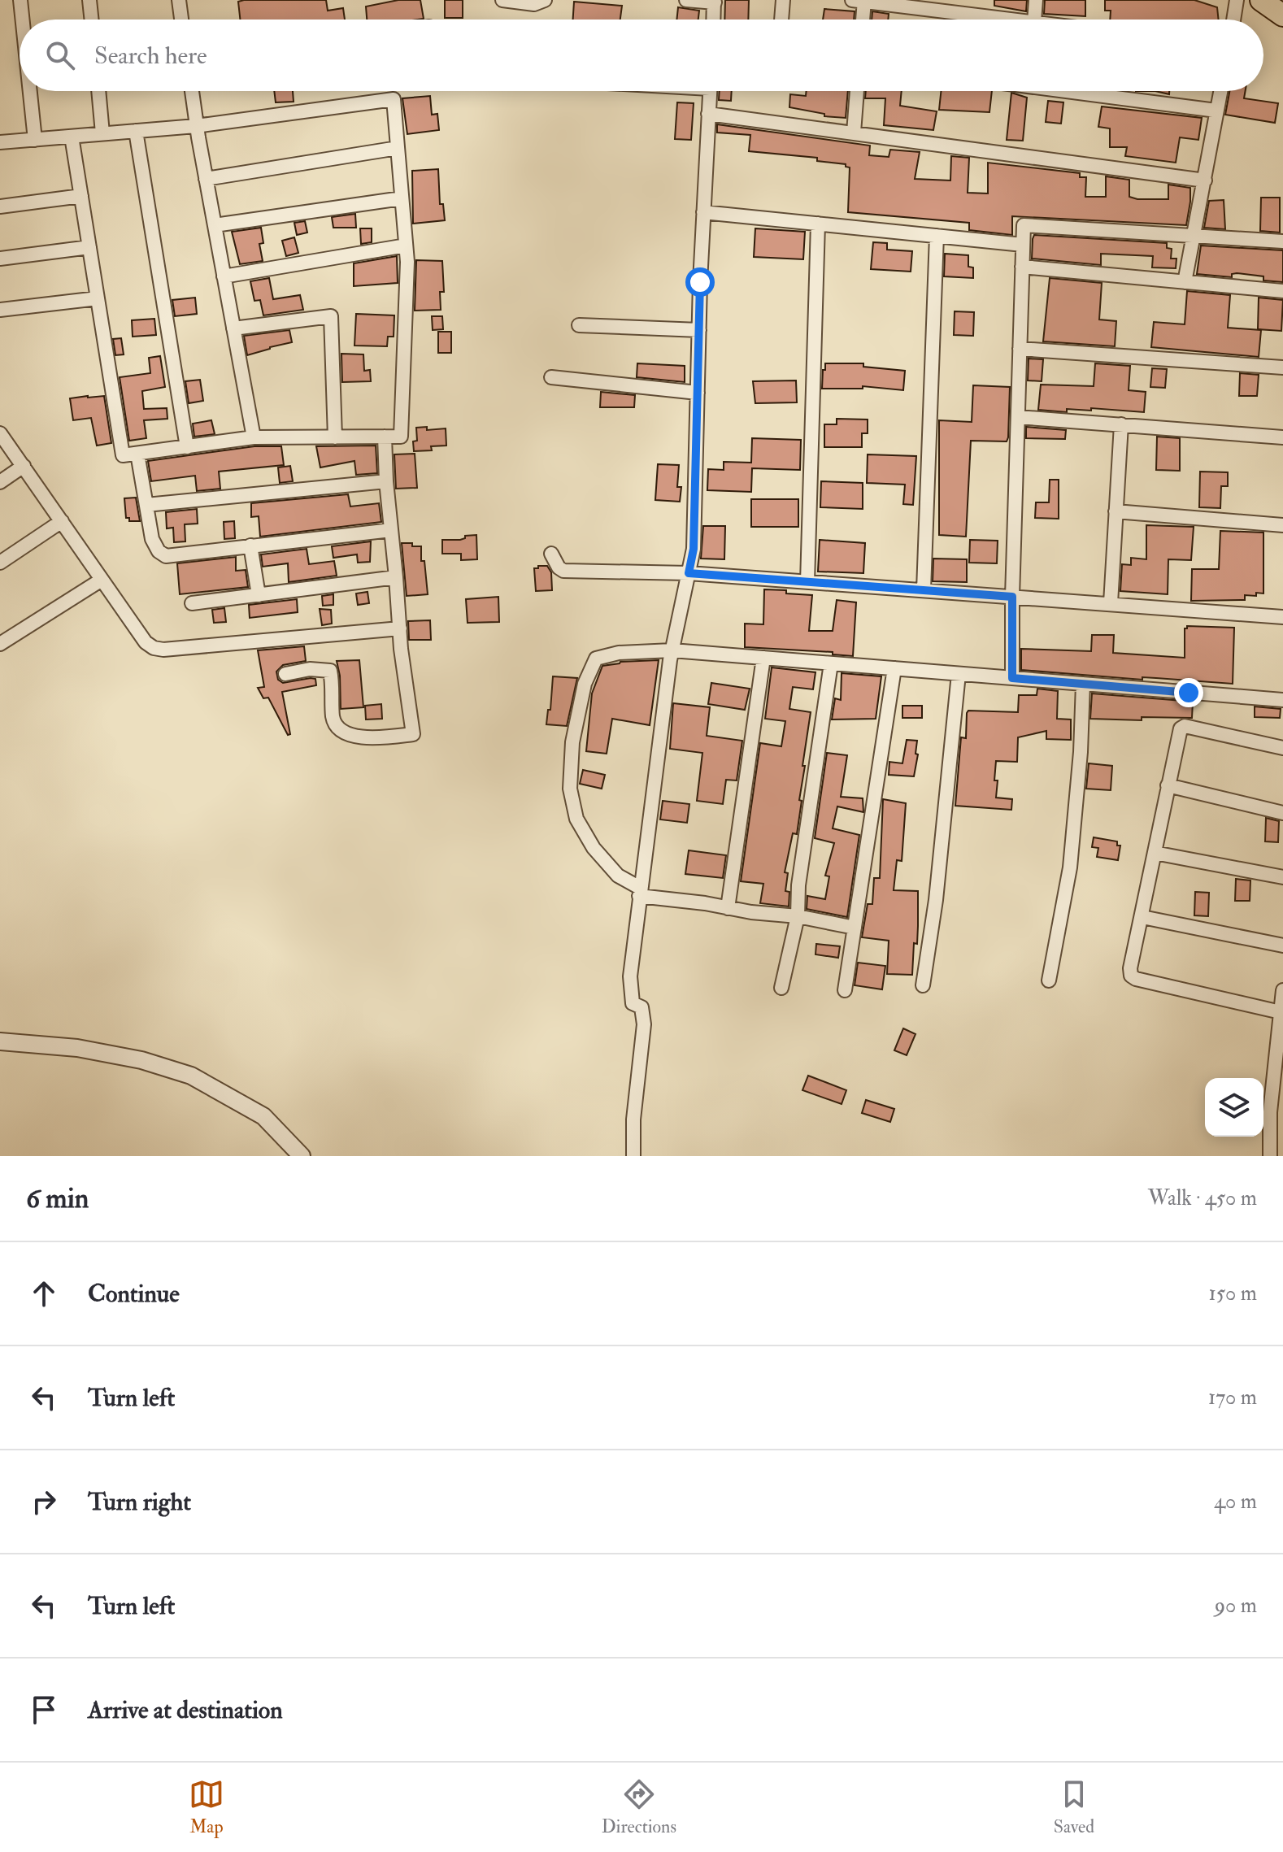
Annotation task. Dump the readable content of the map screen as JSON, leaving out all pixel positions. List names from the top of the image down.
{
  "page": {
    "search": "Search here",
    "heading": ["6 min", "Walk · 450 m"],
    "list": [
      ["Continue", "150 m"],
      ["Turn left", "170 m"],
      ["Turn right", "40 m"],
      ["Turn left", "90 m"],
      "Arrive at destination"
    ],
    "nav": ["Map", "Directions", "Saved"]
  }
}
